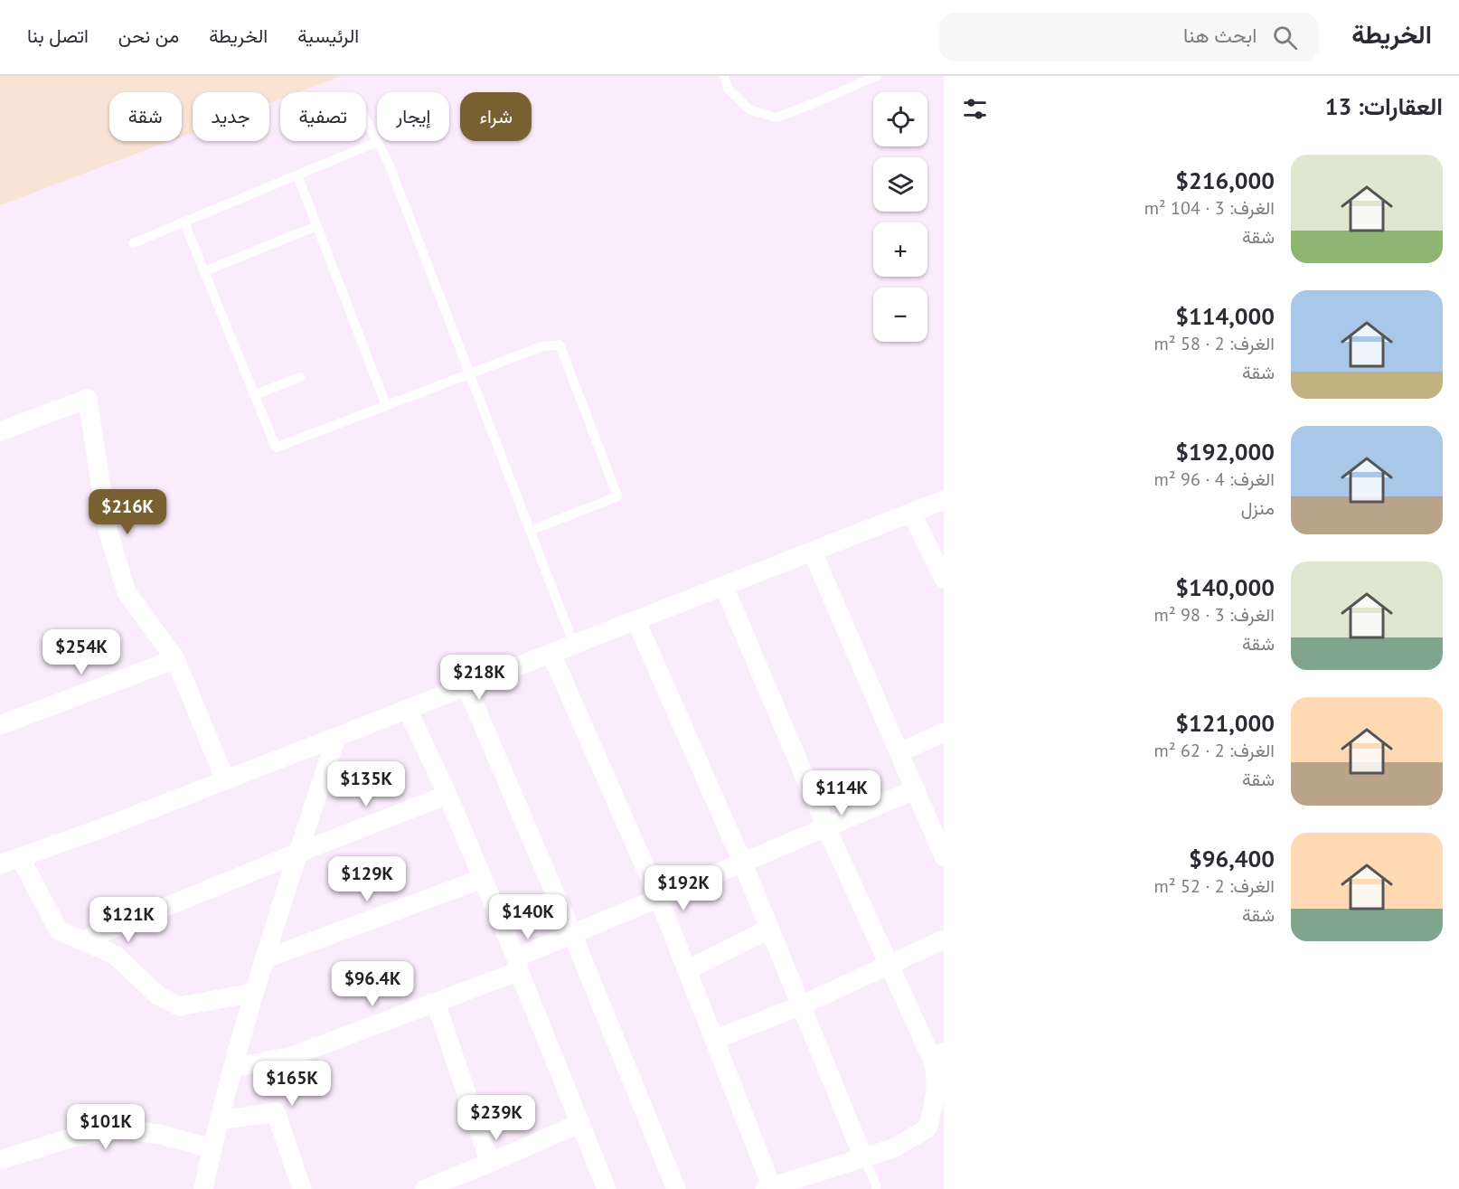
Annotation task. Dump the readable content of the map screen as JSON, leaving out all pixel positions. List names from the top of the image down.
{
  "page": {
    "header": "الخريطة",
    "search": "ابحث هنا",
    "nav": [
      "الرئيسية",
      "الخريطة",
      "من نحن",
      "اتصل بنا"
    ],
    "heading": "العقارات: 13",
    "map_buttons": ["+", "−"],
    "chip": [
      "شراء",
      "إيجار",
      "تصفية",
      "جديد",
      "شقة"
    ],
    "list": [
      {
        "name": "$216,000",
        "note": "الغرف: 3 · 104 m² · شقة"
      },
      {
        "name": "$114,000",
        "note": "الغرف: 2 · 58 m² · شقة"
      },
      {
        "name": "$192,000",
        "note": "الغرف: 4 · 96 m² · منزل"
      },
      {
        "name": "$140,000",
        "note": "الغرف: 3 · 98 m² · شقة"
      },
      {
        "name": "$121,000",
        "note": "الغرف: 2 · 62 m² · شقة"
      },
      {
        "name": "$96,400",
        "note": "الغرف: 2 · 52 m² · شقة"
      }
    ],
    "price": [
      "$216K",
      "$254K",
      "$218K",
      "$135K",
      "$114K",
      "$129K",
      "$192K",
      "$140K",
      "$121K",
      "$96.4K",
      "$165K",
      "$239K",
      "$101K"
    ]
  }
}
